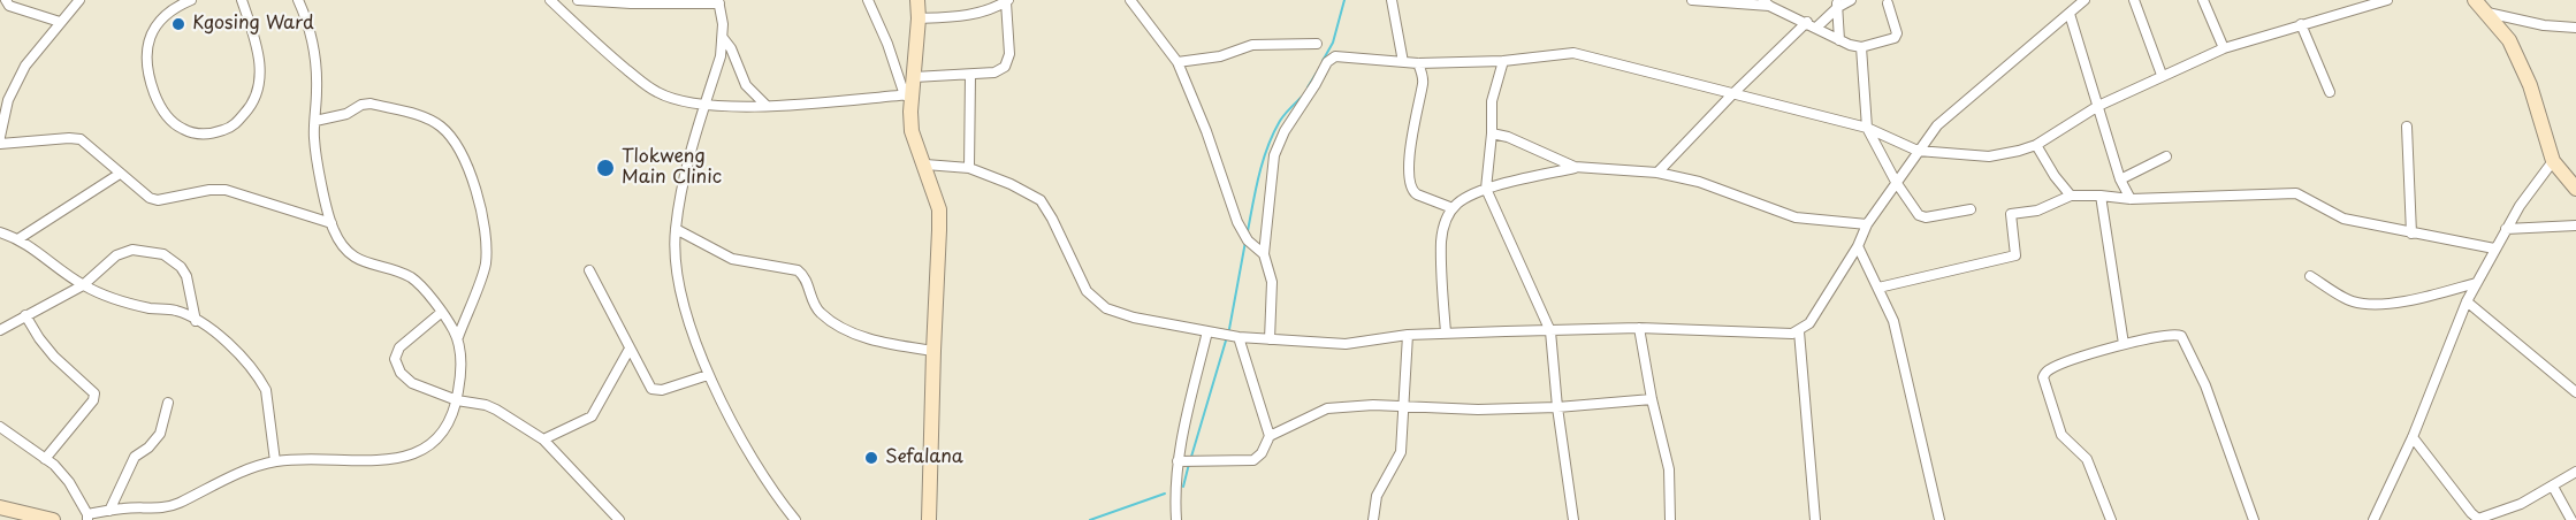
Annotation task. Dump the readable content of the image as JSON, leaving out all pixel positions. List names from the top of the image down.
{
  "places": ["Kgosing Ward", "Tlokweng Main Clinic", "Sefalana"]
}
